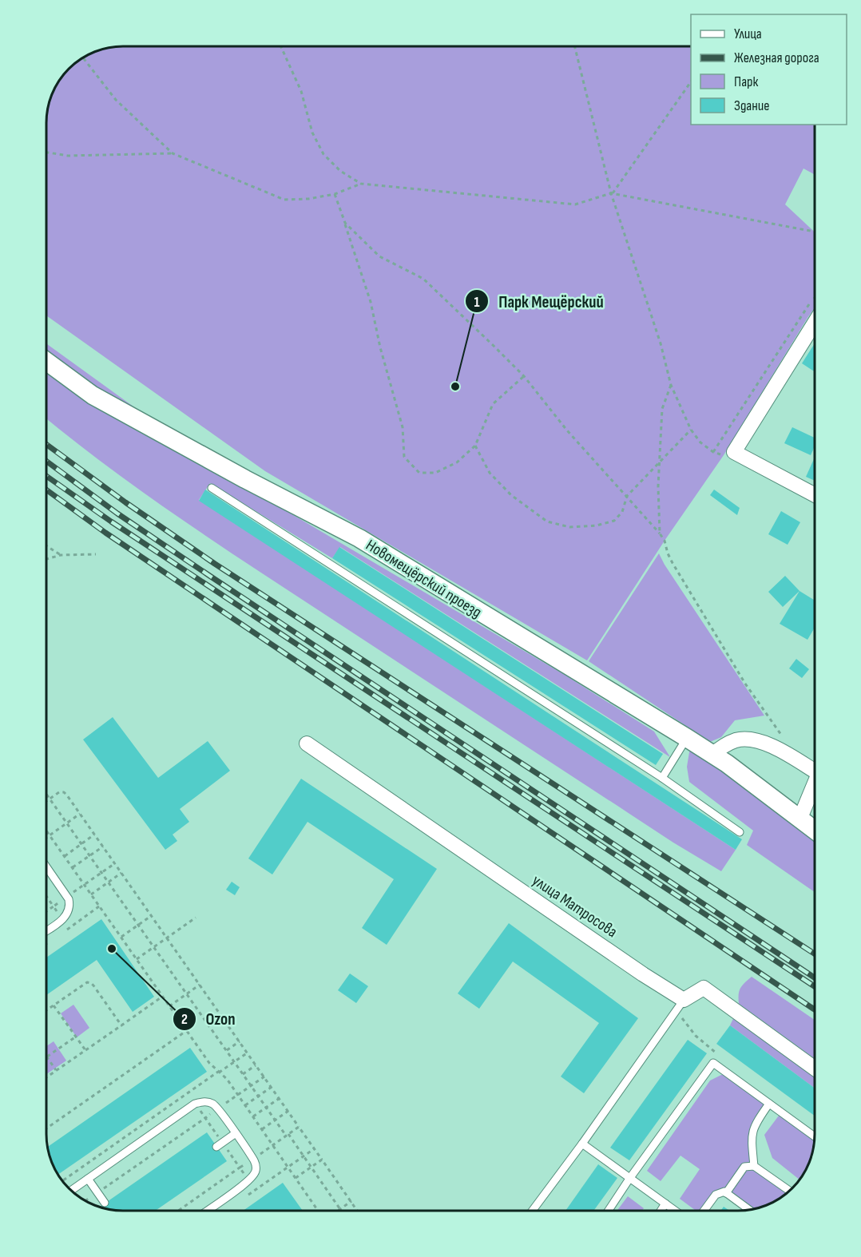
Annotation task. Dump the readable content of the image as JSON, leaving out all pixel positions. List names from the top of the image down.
{
  "streets": {
    "street": ["Новомещёрский проезд", "улица Матросова"]
  },
  "places": ["Парк Мещёрский", "Ozon"],
  "legend": [
    "Улица",
    "Железная дорога",
    "Парк",
    "Здание"
  ]
}
